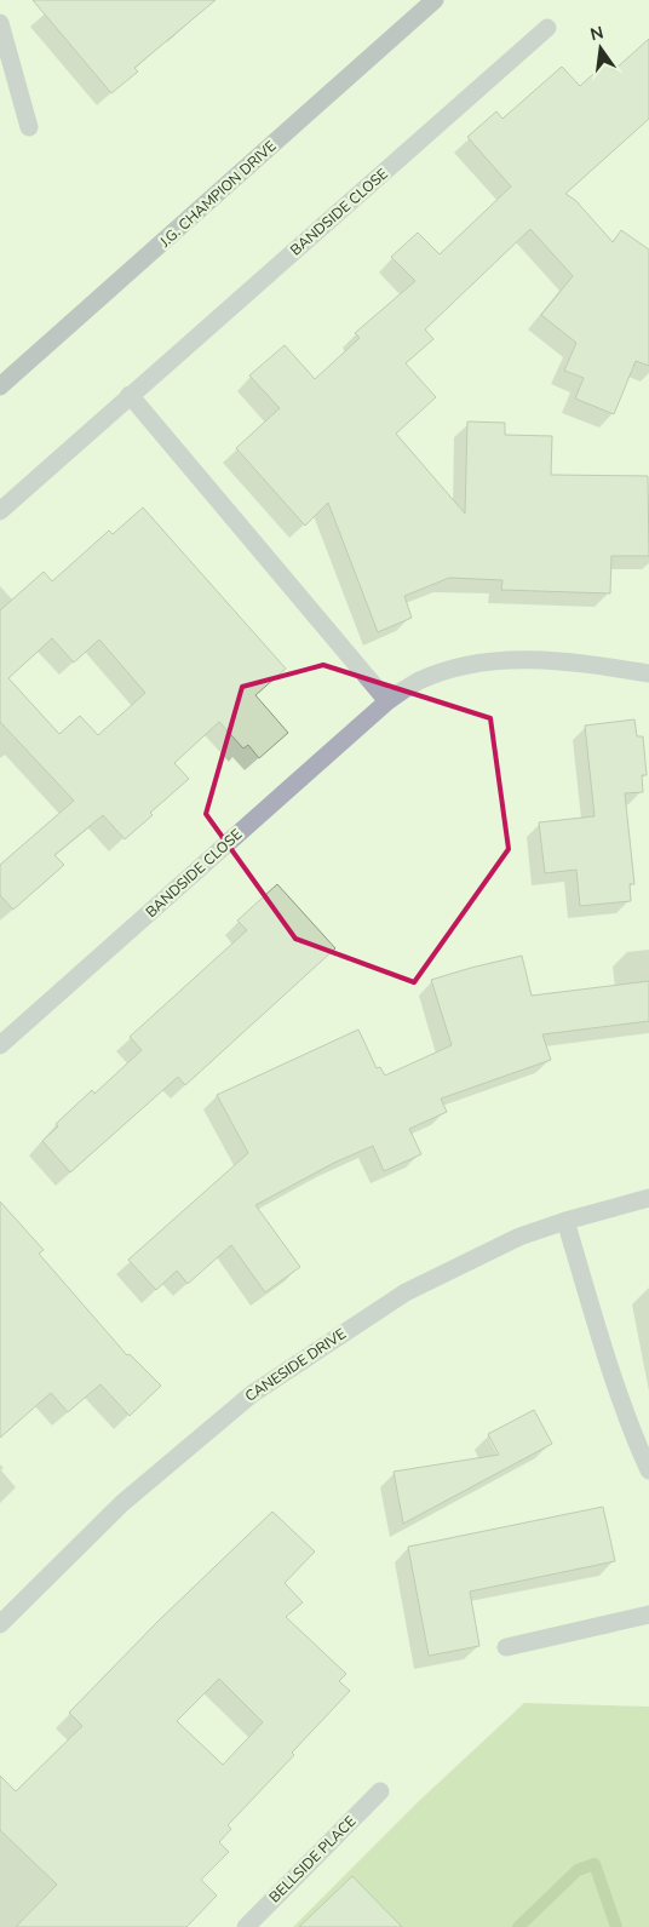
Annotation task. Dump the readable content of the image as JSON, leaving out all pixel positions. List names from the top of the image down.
{
  "streets": {
    "main road": ["J.G. CHAMPION DRIVE"],
    "street": ["BANDSIDE CLOSE", "CANESIDE DRIVE", "BELLSIDE PLACE"]
  },
  "north": "top"
}
